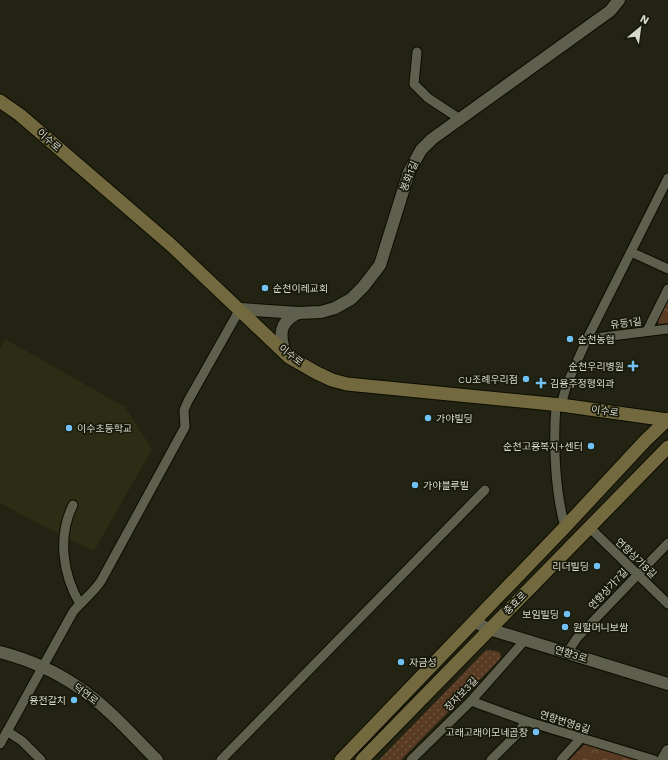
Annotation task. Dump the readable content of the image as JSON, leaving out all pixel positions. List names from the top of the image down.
{
  "streets": {
    "main road": ["이수로", "충효로"],
    "street": [
      "봉화1길",
      "유동1길",
      "연향상가8길",
      "연향상가7길",
      "연향3로",
      "덕연로",
      "장자보3길",
      "연향번영8길"
    ]
  },
  "crossings": [
    ["이수로", "봉화1길"],
    ["이수로", "충효로"],
    ["연향상가8길", "연향상가7길"],
    ["연향상가8길", "충효로"],
    ["연향상가7길", "연향3로"],
    ["충효로", "연향3로"],
    ["연향3로", "장자보3길"],
    ["장자보3길", "연향번영8길"]
  ],
  "places": {
    "other": [
      "순천이레교회",
      "순천농협",
      "CU조례우리점",
      "가야빌딩",
      "이수초등학교",
      "순천고용복지+센터",
      "가야블루빌",
      "리더빌딩",
      "보임빌딩",
      "원할머니보쌈",
      "자금성",
      "용전갈치",
      "고래고래이모네곱창"
    ],
    "health": ["순천우리병원", "김용주정형외과"]
  },
  "north": "top right"
}
